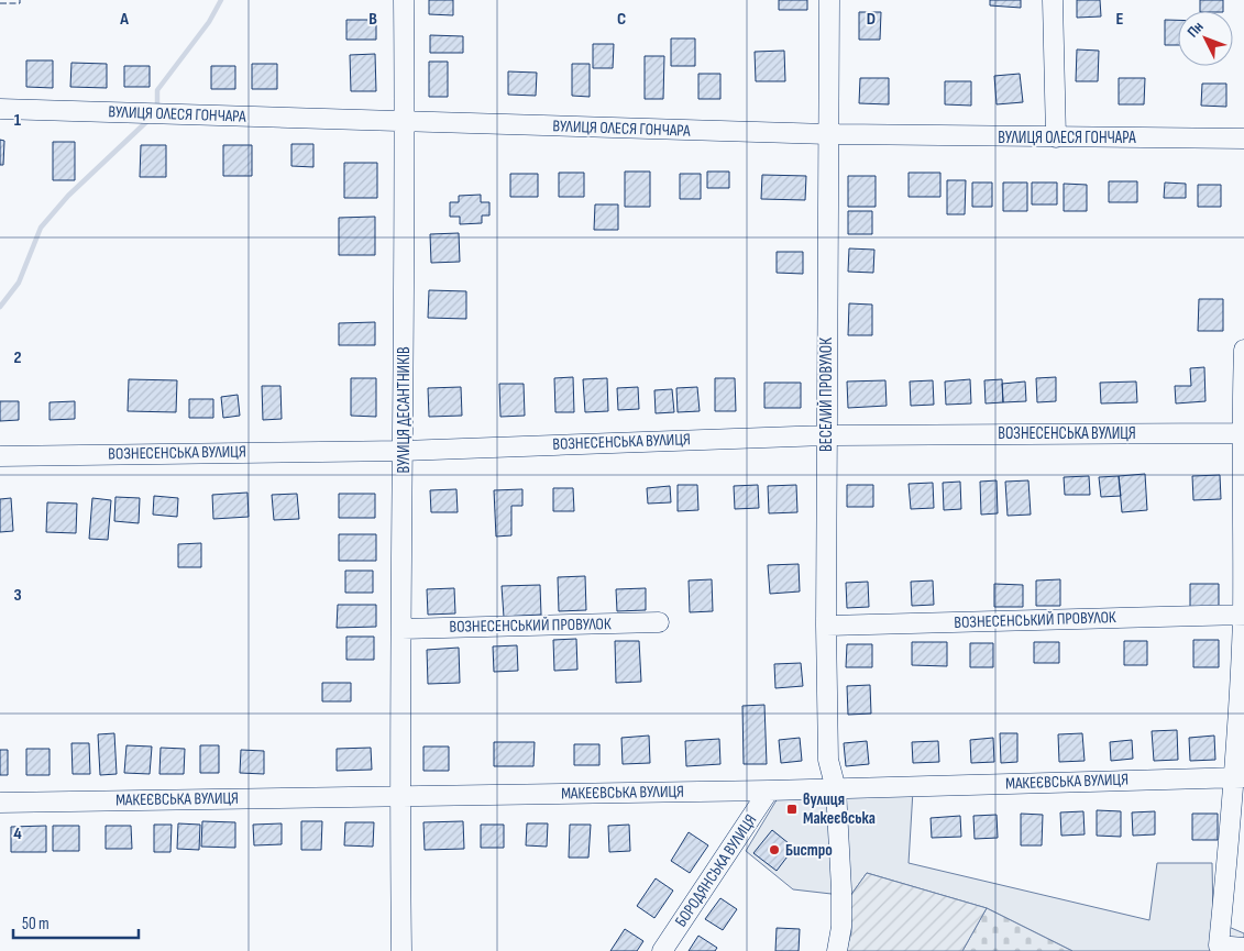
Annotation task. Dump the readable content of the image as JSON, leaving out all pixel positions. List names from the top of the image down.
{
  "streets": {
    "street": [
      "ВУЛИЦЯ ОЛЕСЯ ГОНЧАРА",
      "ВЕСЕЛИЙ ПРОВУЛОК",
      "ВУЛИЦЯ ДЕСАНТНИКІВ",
      "ВОЗНЕСЕНСЬКА ВУЛИЦЯ",
      "ВОЗНЕСЕНСЬКИЙ ПРОВУЛОК",
      "МАКЕЄВСЬКА ВУЛИЦЯ",
      "БОРОДЯНСЬКА ВУЛИЦЯ"
    ]
  },
  "crossings": [
    ["ВУЛИЦЯ ОЛЕСЯ ГОНЧАРА", "ВЕСЕЛИЙ ПРОВУЛОК"],
    ["ВУЛИЦЯ ОЛЕСЯ ГОНЧАРА", "ВУЛИЦЯ ДЕСАНТНИКІВ"],
    ["ВЕСЕЛИЙ ПРОВУЛОК", "ВОЗНЕСЕНСЬКА ВУЛИЦЯ"],
    ["ВЕСЕЛИЙ ПРОВУЛОК", "ВОЗНЕСЕНСЬКИЙ ПРОВУЛОК"],
    ["ВЕСЕЛИЙ ПРОВУЛОК", "МАКЕЄВСЬКА ВУЛИЦЯ"],
    ["ВУЛИЦЯ ДЕСАНТНИКІВ", "ВОЗНЕСЕНСЬКА ВУЛИЦЯ"],
    ["ВУЛИЦЯ ДЕСАНТНИКІВ", "ВОЗНЕСЕНСЬКИЙ ПРОВУЛОК"],
    ["ВУЛИЦЯ ДЕСАНТНИКІВ", "МАКЕЄВСЬКА ВУЛИЦЯ"],
    ["МАКЕЄВСЬКА ВУЛИЦЯ", "БОРОДЯНСЬКА ВУЛИЦЯ"]
  ],
  "places": {
    "transit": ["вулиця Макеєвська"],
    "other": ["Бистро"]
  },
  "scale_bar": "50 m",
  "north": "top left",
  "grid": {
    "columns": [
      "A",
      "B",
      "C",
      "D",
      "E"
    ],
    "rows": [
      "1",
      "2",
      "3",
      "4"
    ]
  }
}
